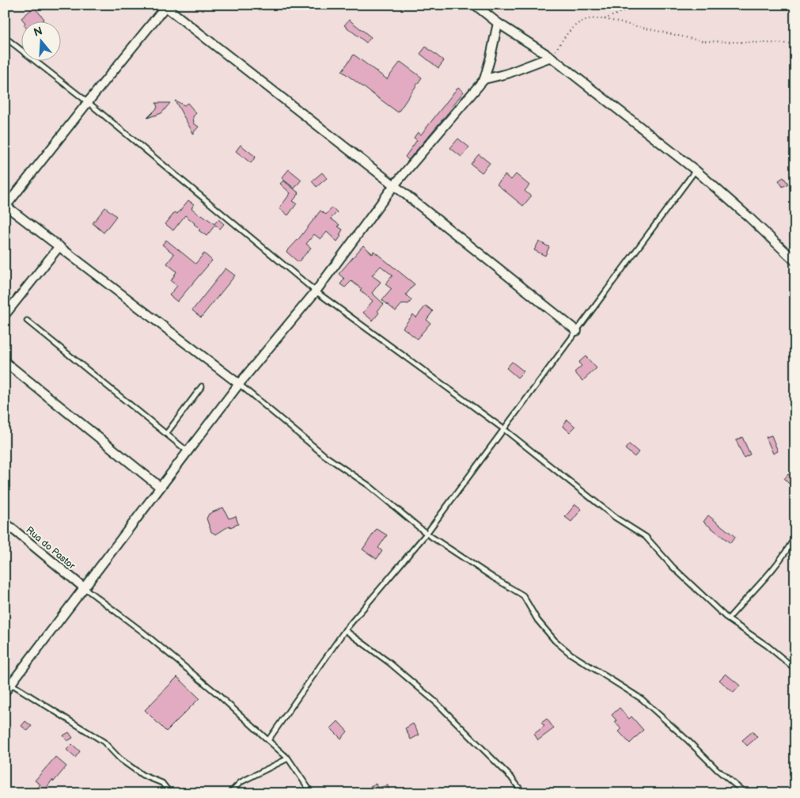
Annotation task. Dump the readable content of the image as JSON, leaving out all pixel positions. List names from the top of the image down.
{
  "streets": {
    "street": ["Rua do Pastor"]
  },
  "north": "top"
}
